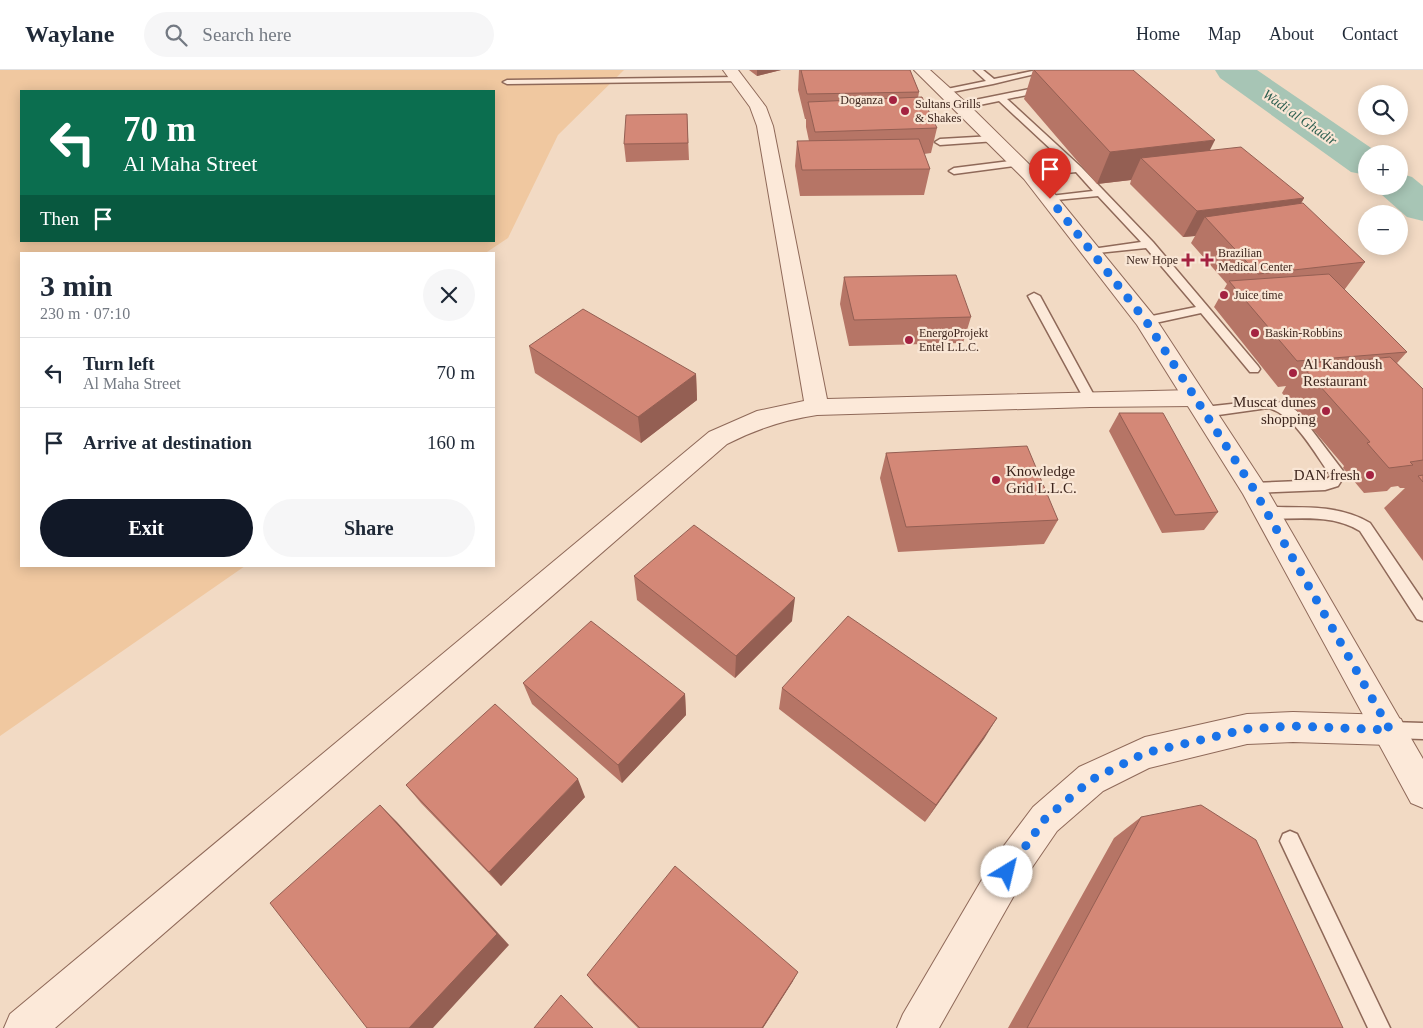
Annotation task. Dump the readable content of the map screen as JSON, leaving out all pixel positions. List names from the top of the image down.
{
  "water": ["Wadi al Ghadir"],
  "places": {
    "other": [
      "Doganza",
      "Sultans Grills & Shakes",
      "Juice time",
      "Baskin-Robbins",
      "EnergoProjekt Entel L.L.C.",
      "Al Kandoush Restaurant",
      "Muscat dunes shopping",
      "DAN fresh",
      "Knowledge Grid L.L.C."
    ],
    "health": ["New Hope", "Brazilian Medical Center"]
  },
  "page": {
    "header": "Waylane",
    "search": "Search here",
    "nav": [
      "Home",
      "Map",
      "About",
      "Contact"
    ],
    "map_buttons": ["+", "−"],
    "turn": ["70 m", "Al Maha Street"],
    "then": "Then",
    "heading": ["3 min", "230 m · 07:10"],
    "list": [
      {
        "name": "Turn left",
        "note": "Al Maha Street",
        "value": "70 m"
      },
      {
        "name": "Arrive at destination",
        "value": "160 m"
      }
    ],
    "buttons": ["Exit", "Share"]
  }
}
